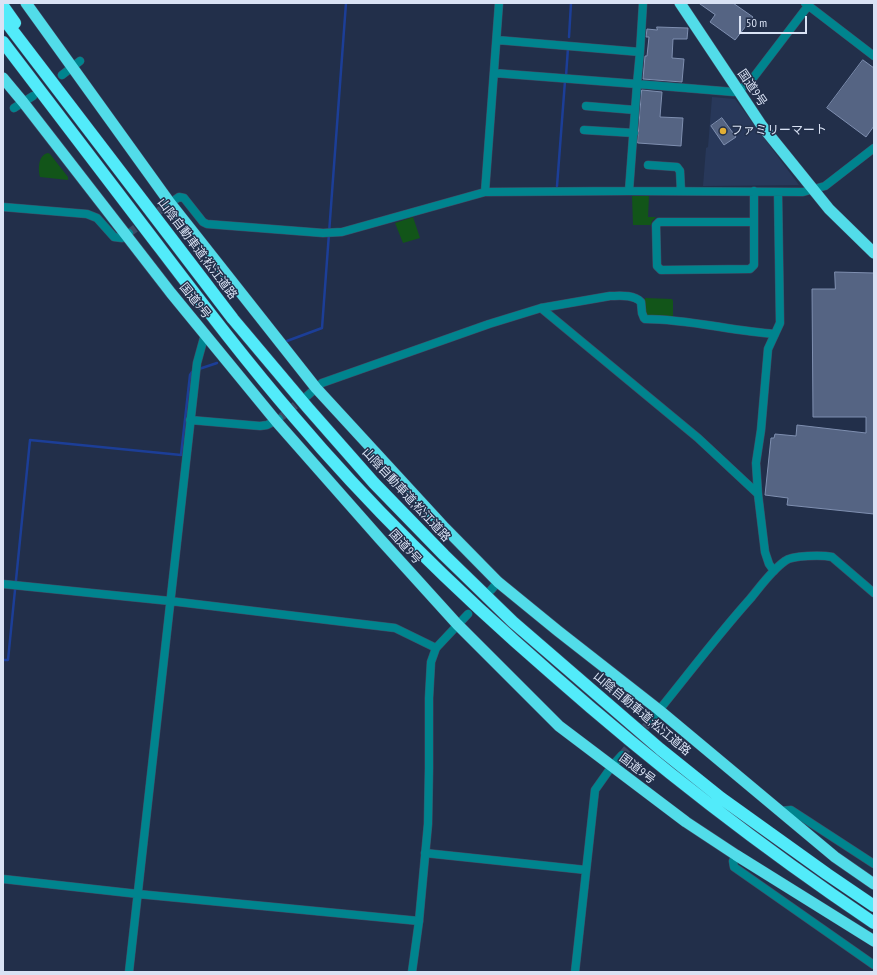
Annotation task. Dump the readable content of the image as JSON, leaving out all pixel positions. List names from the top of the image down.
{
  "streets": {
    "highway": ["国道9号", "山陰自動車道;松江道路"]
  },
  "places": ["ファミリーマート"],
  "scale_bar": "50 m"
}
